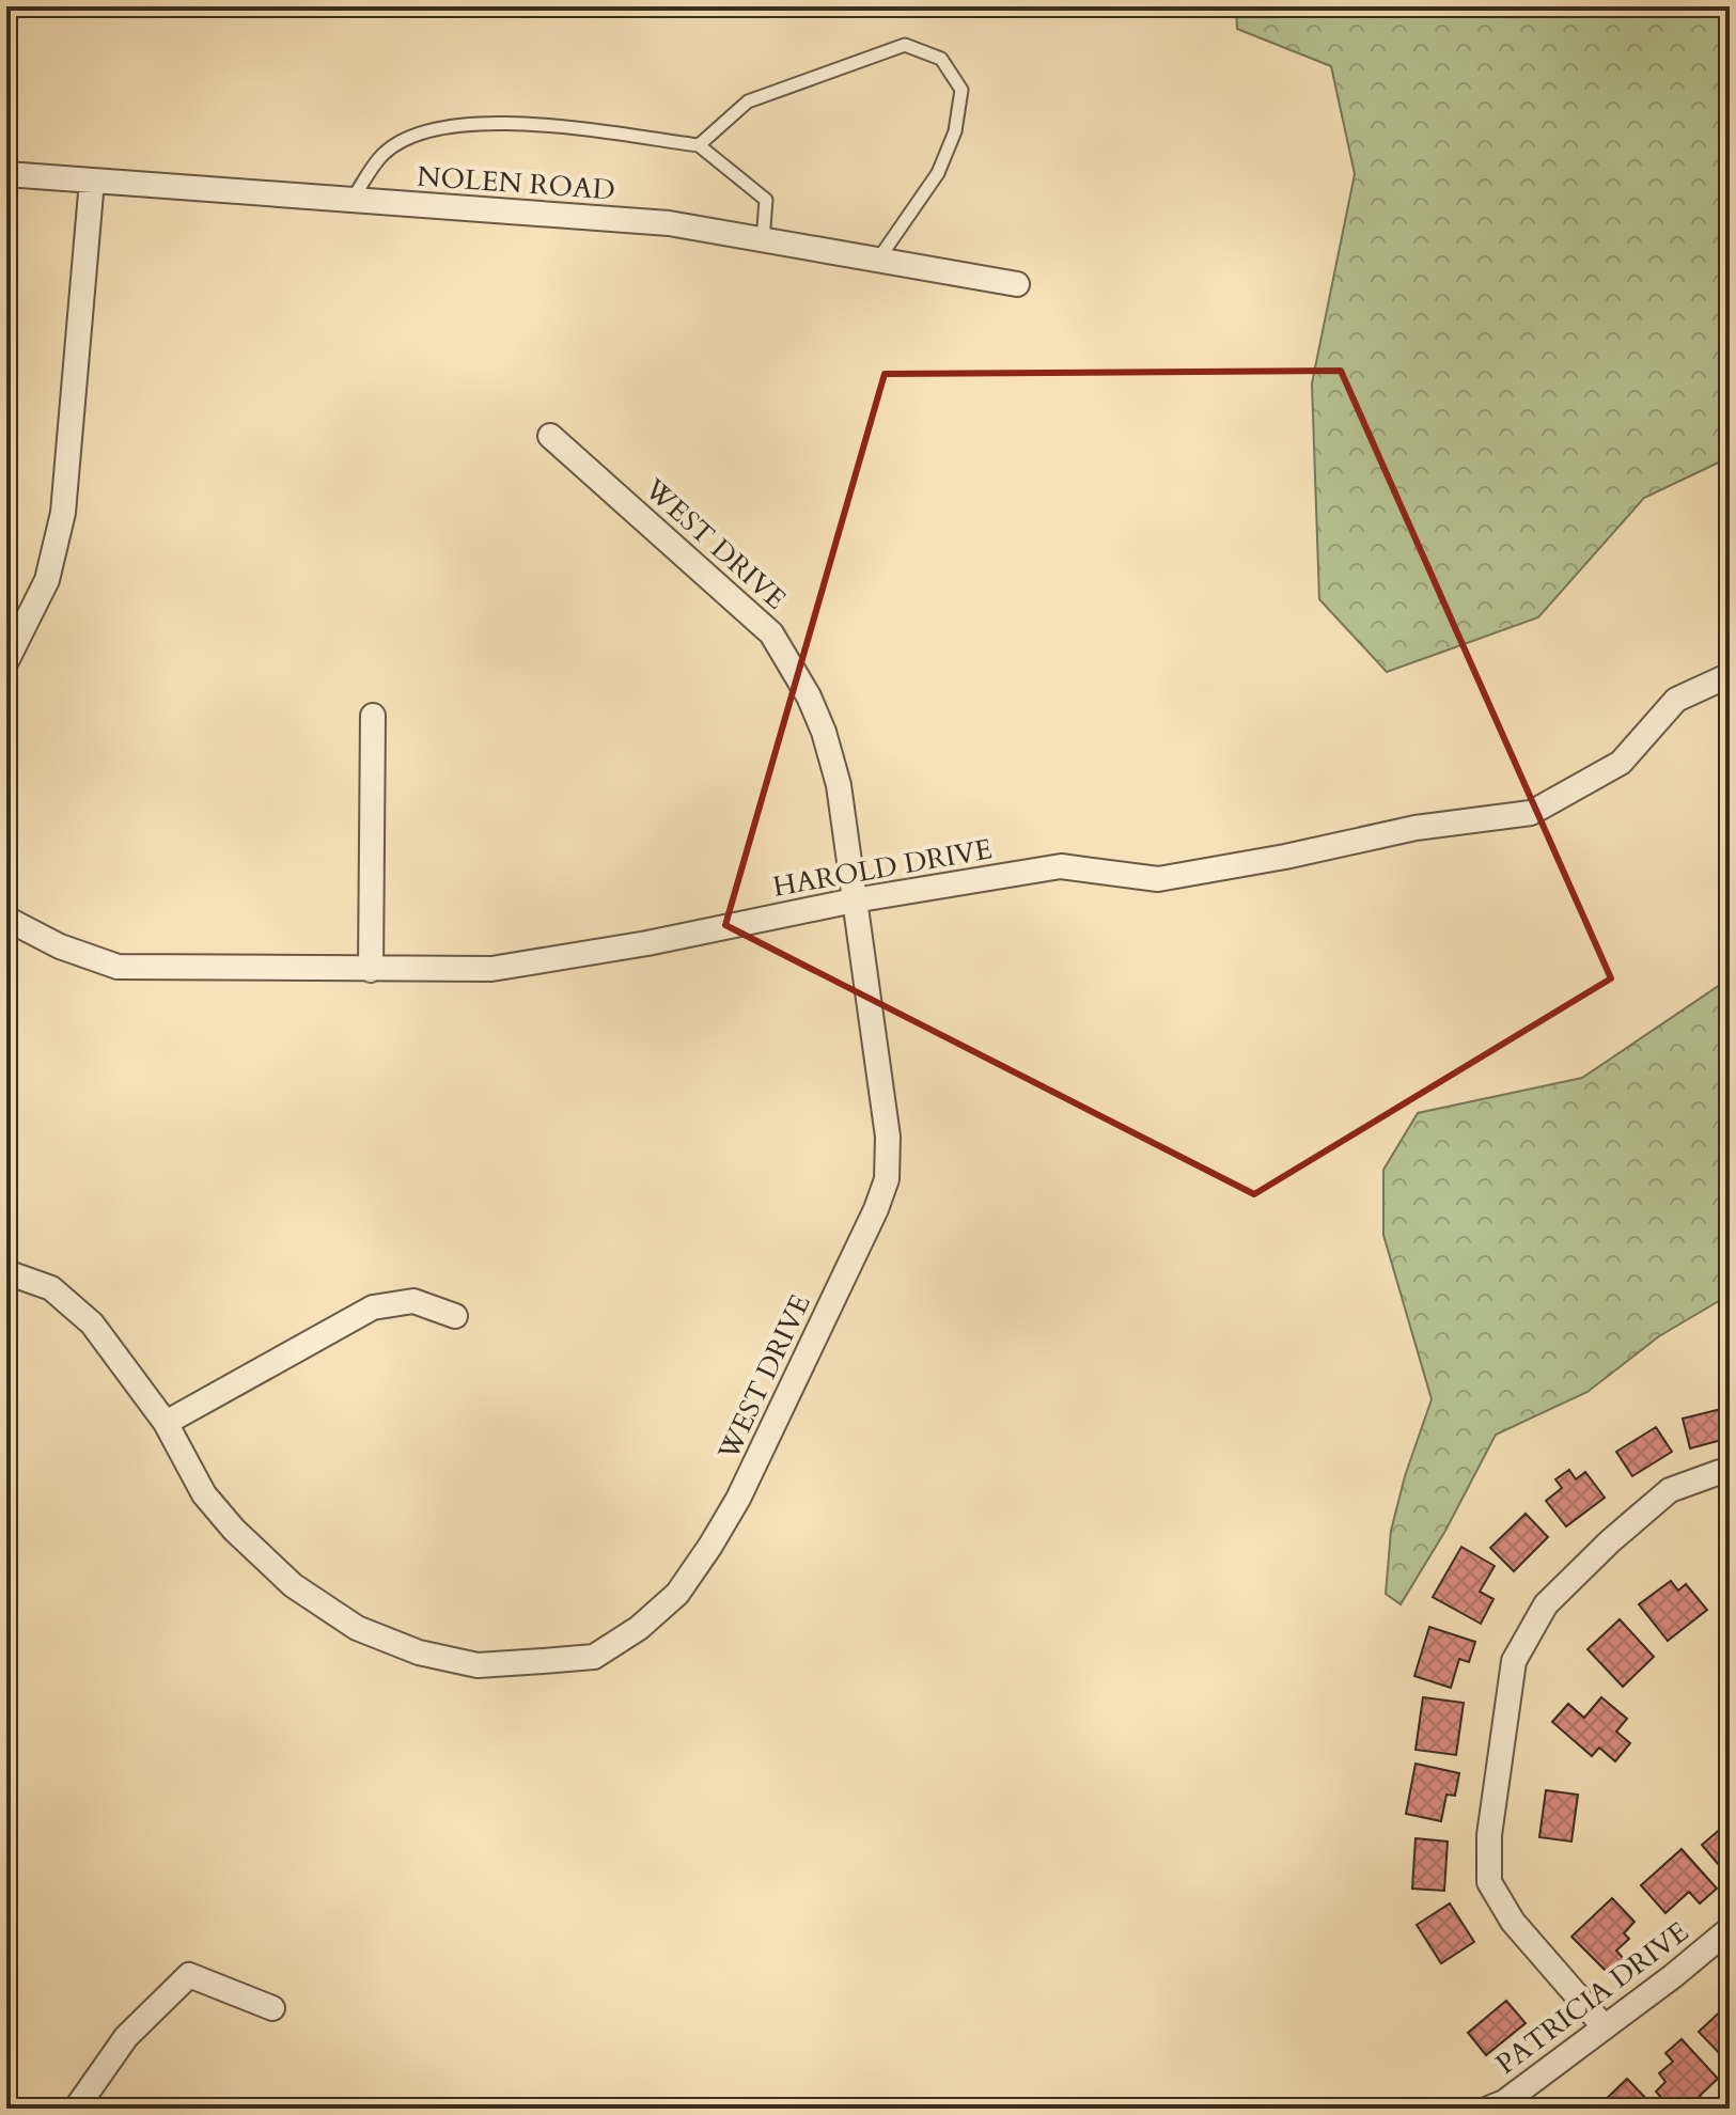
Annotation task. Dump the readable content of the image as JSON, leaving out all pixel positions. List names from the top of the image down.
{
  "streets": {
    "street": [
      "NOLEN ROAD",
      "WEST DRIVE",
      "HAROLD DRIVE",
      "PATRICIA DRIVE"
    ]
  },
  "crossings": [
    ["WEST DRIVE", "HAROLD DRIVE"]
  ]
}
